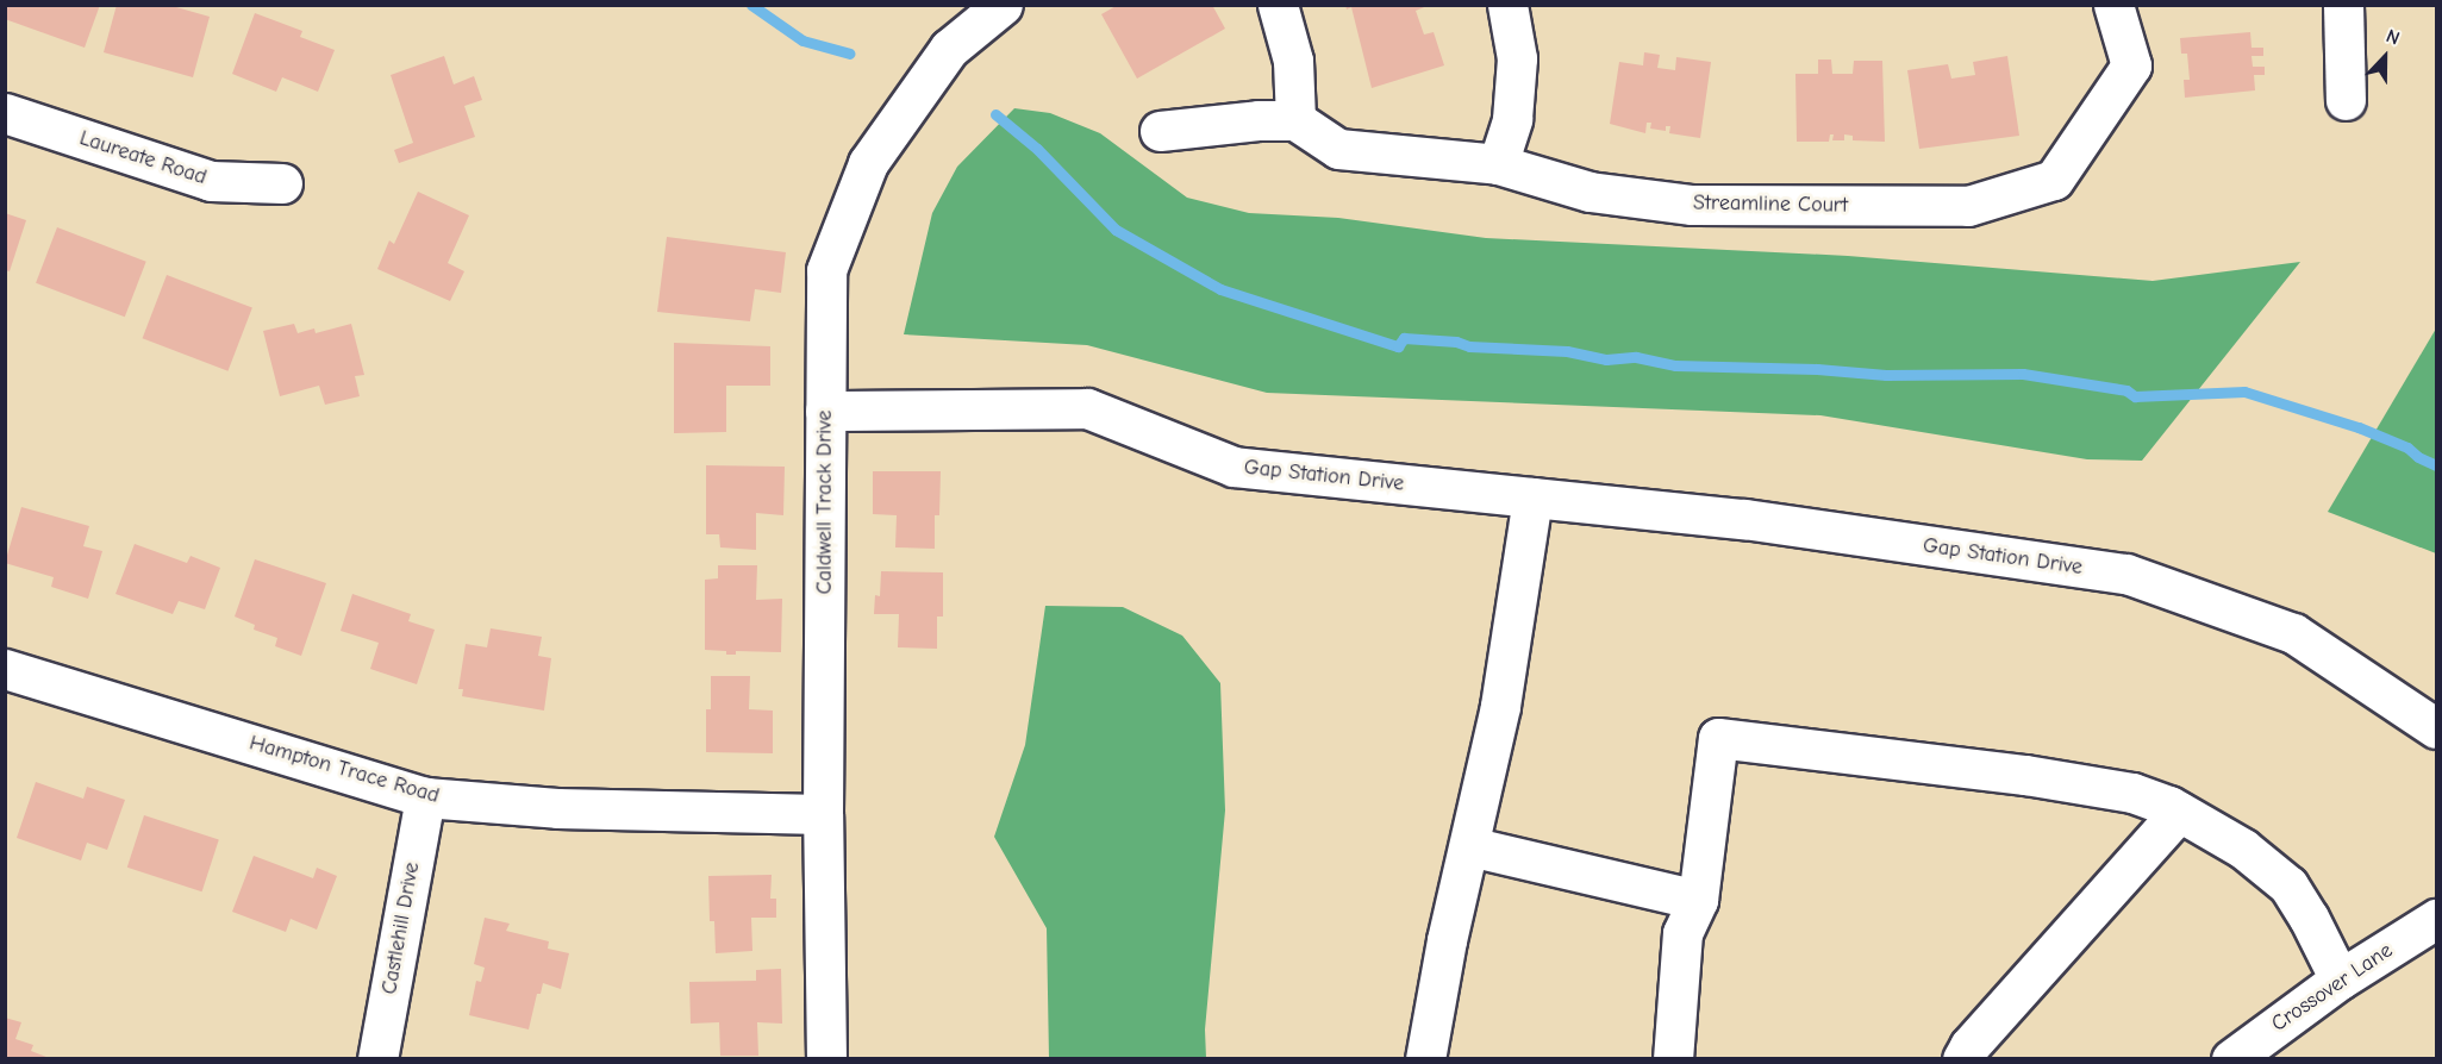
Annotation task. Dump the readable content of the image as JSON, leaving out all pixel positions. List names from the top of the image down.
{
  "streets": {
    "street": [
      "Laureate Road",
      "Streamline Court",
      "Gap Station Drive",
      "Caldwell Track Drive",
      "Hampton Trace Road",
      "Castlehill Drive",
      "Crossover Lane"
    ]
  },
  "crossings": [
    ["Gap Station Drive", "Caldwell Track Drive"],
    ["Caldwell Track Drive", "Hampton Trace Road"],
    ["Hampton Trace Road", "Castlehill Drive"]
  ],
  "north": "top"
}
